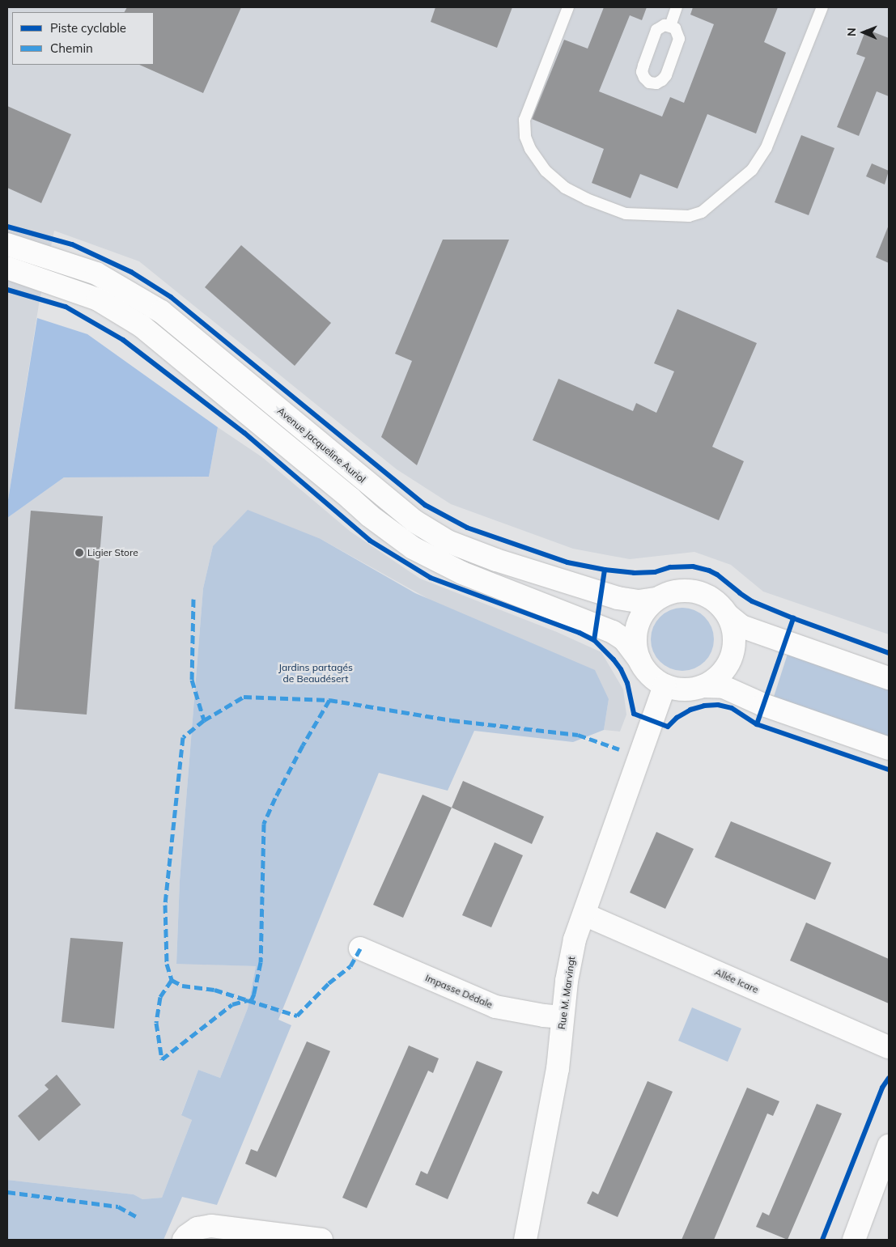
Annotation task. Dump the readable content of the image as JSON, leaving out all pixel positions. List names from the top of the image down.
{
  "streets": {
    "street": [
      "Avenue Jacqueline Auriol",
      "Allée Icare",
      "Impasse Dédale",
      "Rue M. Marvingt"
    ]
  },
  "crossings": [
    ["Avenue Jacqueline Auriol", "Rue M. Marvingt"],
    ["Allée Icare", "Rue M. Marvingt"],
    ["Impasse Dédale", "Rue M. Marvingt"]
  ],
  "parks": ["Jardins partagés de Beaudésert"],
  "places": ["Ligier Store"],
  "legend": ["Piste cyclable", "Chemin"],
  "north": "left"
}
